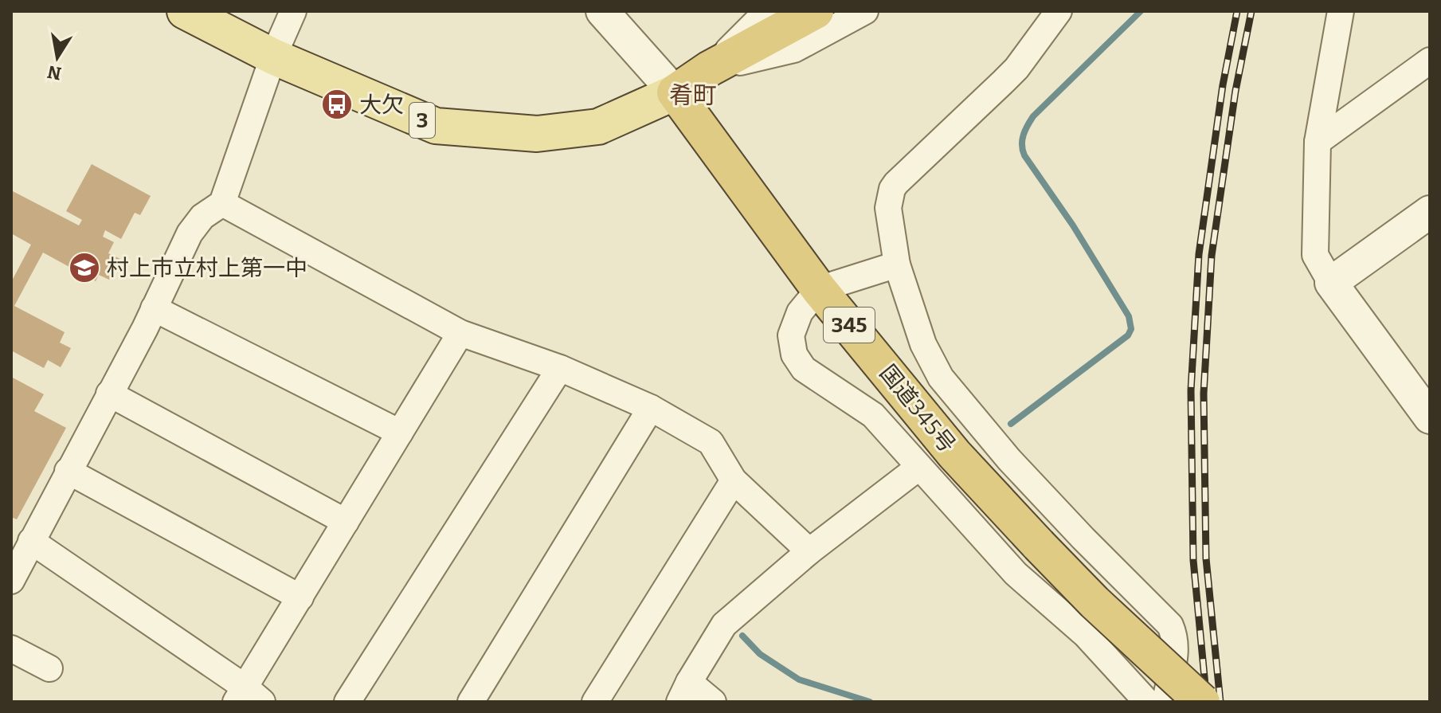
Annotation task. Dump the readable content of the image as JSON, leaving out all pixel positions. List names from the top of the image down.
{
  "streets": {
    "highway": ["345", "国道345号"],
    "main road": ["3"]
  },
  "crossings": [
    ["3", "国道345号"]
  ],
  "districts": ["肴町"],
  "places": {
    "bus stop": ["大欠"],
    "school or university": ["村上市立村上第一中"]
  },
  "north": "bottom"
}
